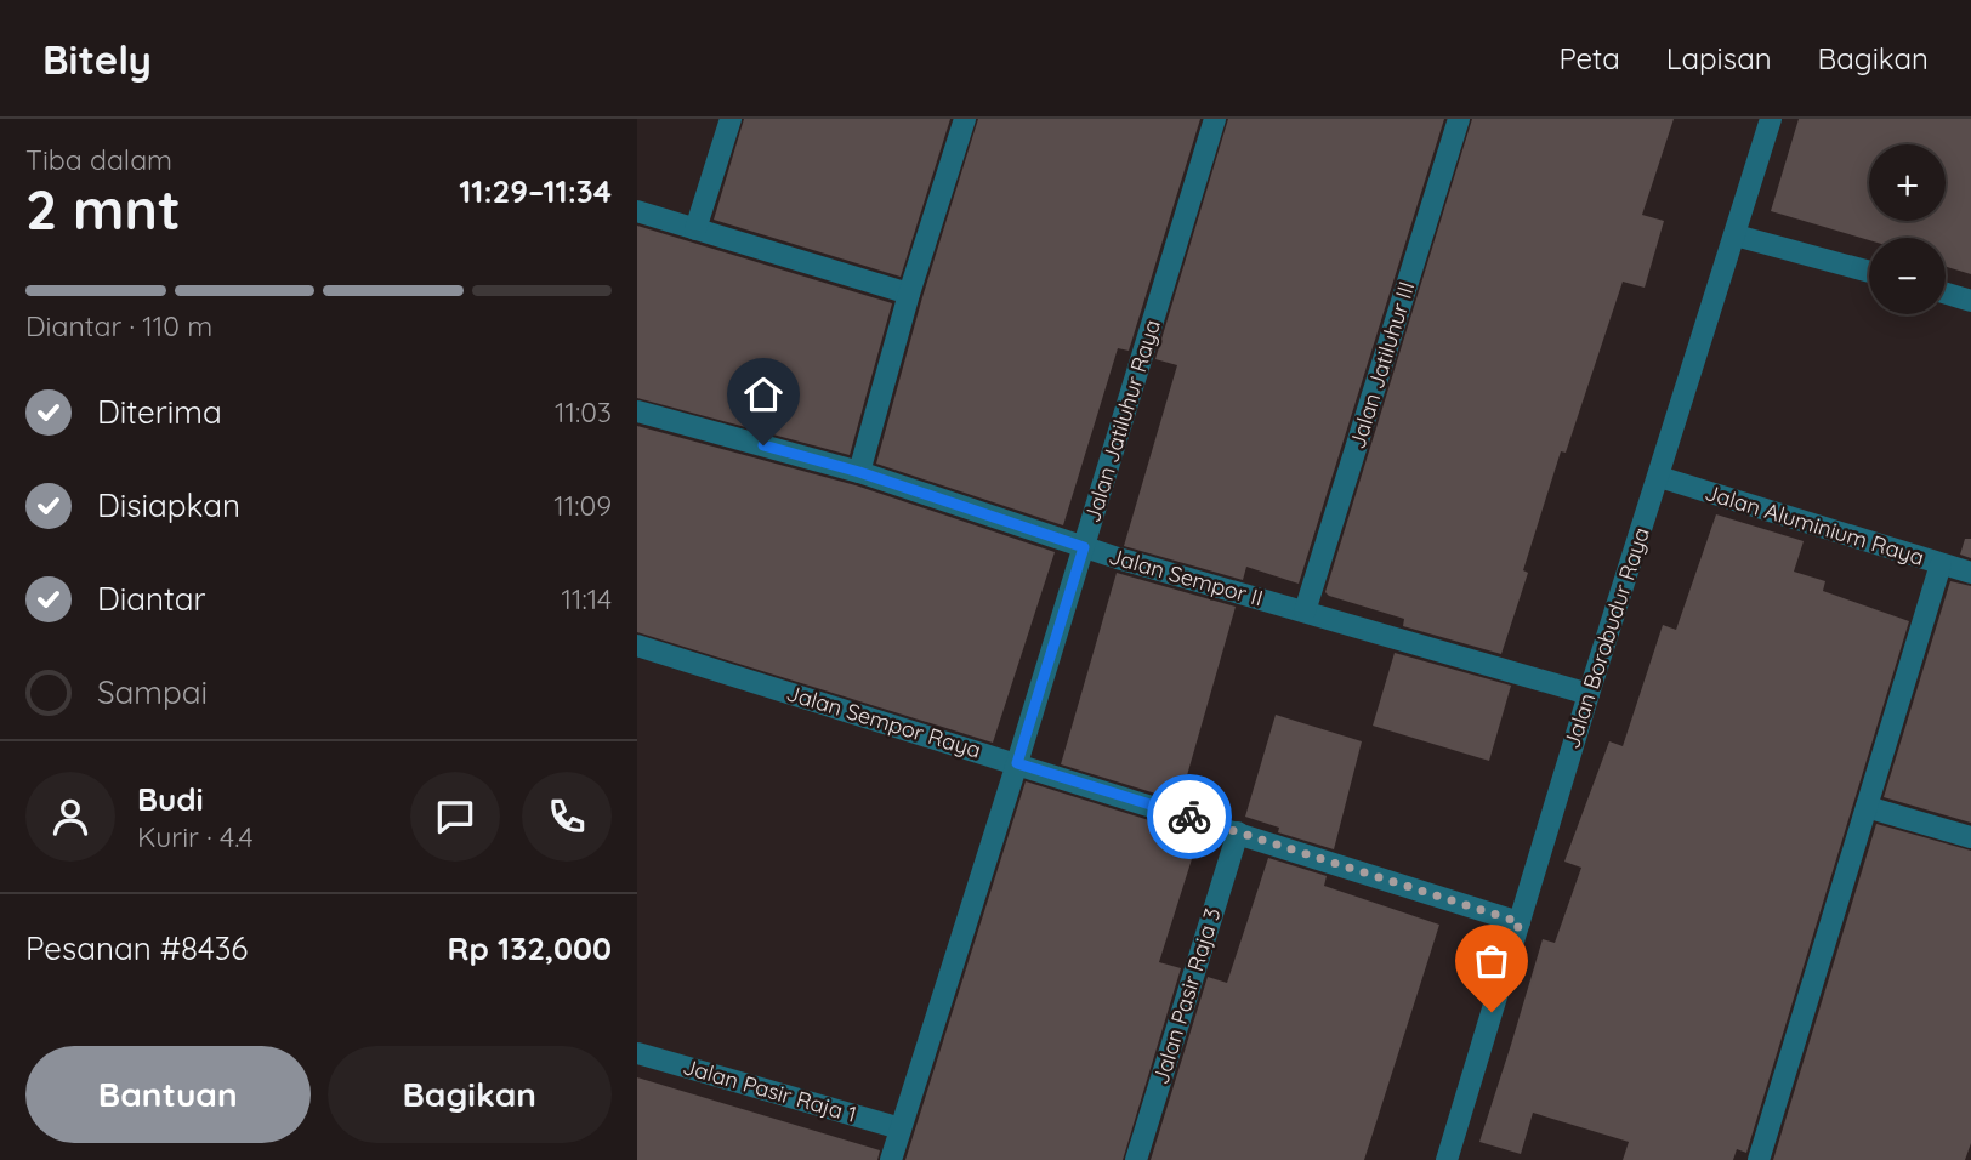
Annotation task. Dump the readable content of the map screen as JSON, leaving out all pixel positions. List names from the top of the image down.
{
  "streets": {
    "street": [
      "Jalan Jatiluhur III",
      "Jalan Jatiluhur Raya",
      "Jalan Aluminium Raya",
      "Jalan Sempor II",
      "Jalan Borobudur Raya",
      "Jalan Sempor Raya",
      "Jalan Pasir Raja 3",
      "Jalan Pasir Raja 1"
    ]
  },
  "crossings": [
    ["Jalan Jatiluhur III", "Jalan Sempor II"],
    ["Jalan Jatiluhur Raya", "Jalan Sempor II"],
    ["Jalan Jatiluhur Raya", "Jalan Sempor Raya"],
    ["Jalan Jatiluhur Raya", "Jalan Pasir Raja 1"],
    ["Jalan Aluminium Raya", "Jalan Borobudur Raya"],
    ["Jalan Sempor II", "Jalan Borobudur Raya"],
    ["Jalan Borobudur Raya", "Jalan Sempor Raya"],
    ["Jalan Sempor Raya", "Jalan Pasir Raja 3"]
  ],
  "page": {
    "header": "Bitely",
    "nav": ["Peta", "Lapisan", "Bagikan"],
    "heading": ["2 mnt", "Tiba dalam", "11:29–11:34"],
    "panel": [
      "Budi",
      "Kurir · 4.4",
      "Pesanan #8436",
      "Rp 132,000"
    ],
    "map_buttons": ["+", "−"],
    "bar": "Diantar · 110 m",
    "list": [
      ["Diterima", "11:03"],
      ["Disiapkan", "11:09"],
      ["Diantar", "11:14"],
      "Sampai"
    ],
    "buttons": ["Bantuan", "Bagikan"]
  }
}
